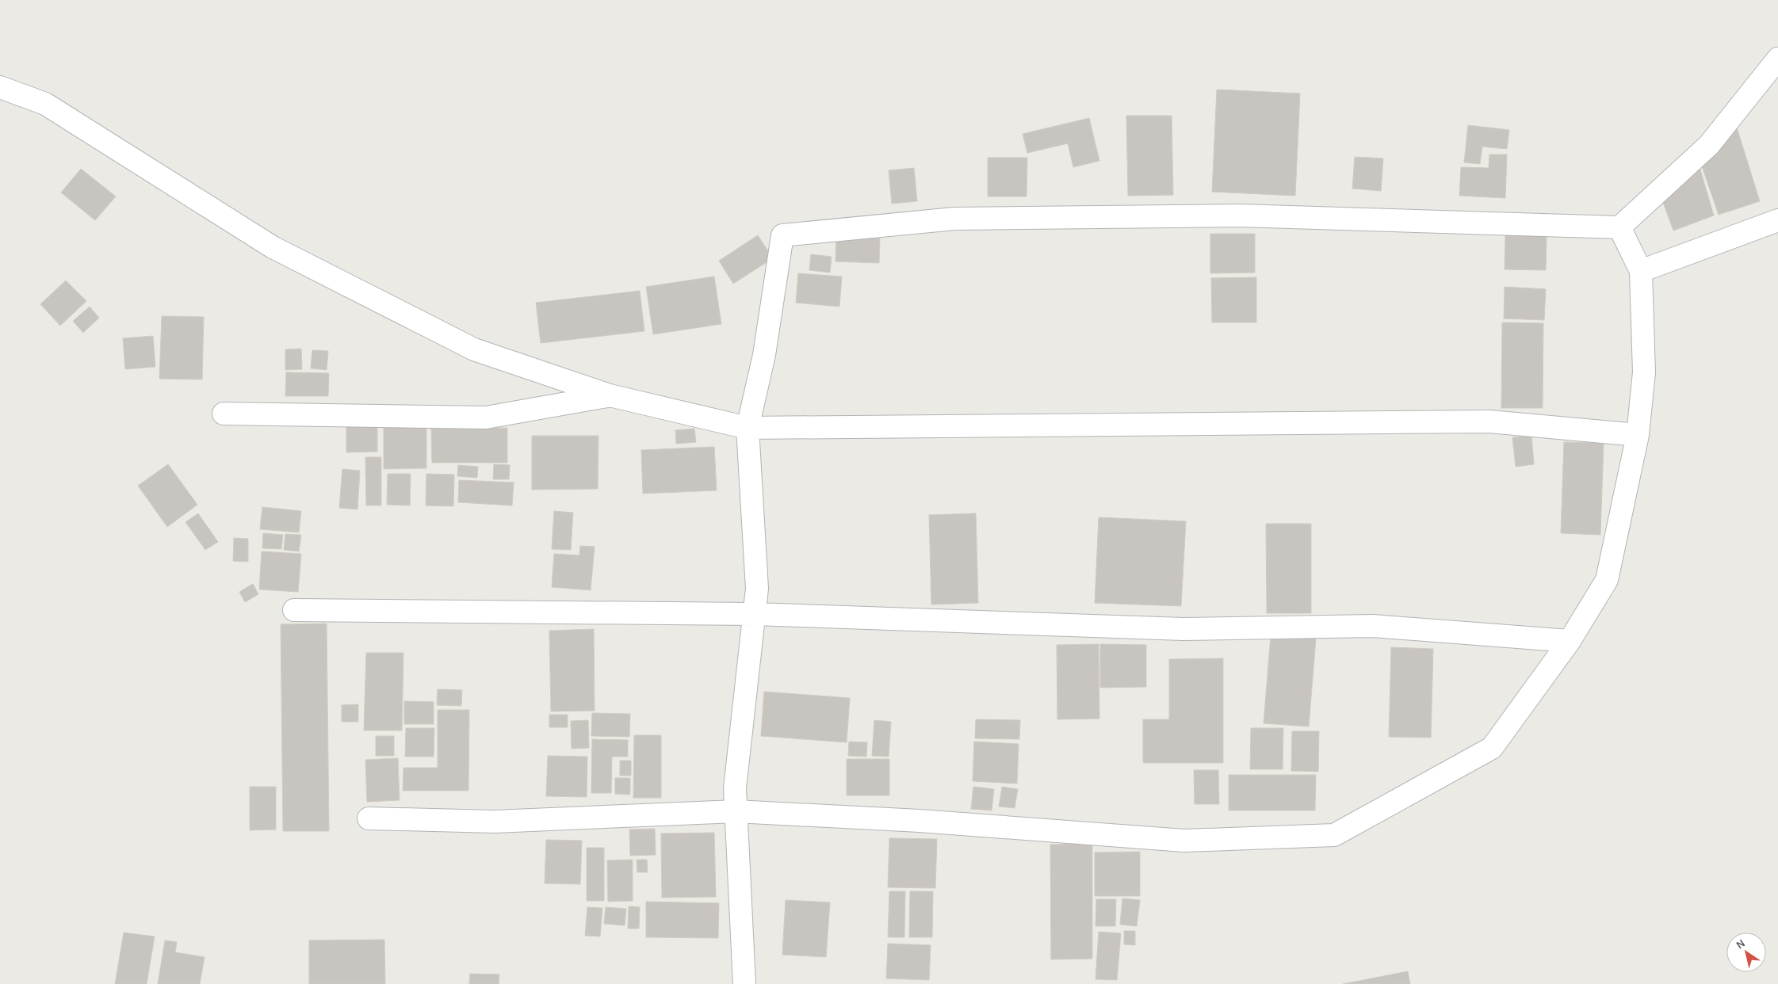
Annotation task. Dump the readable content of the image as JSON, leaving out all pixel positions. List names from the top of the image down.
{
  "north": "top left"
}
